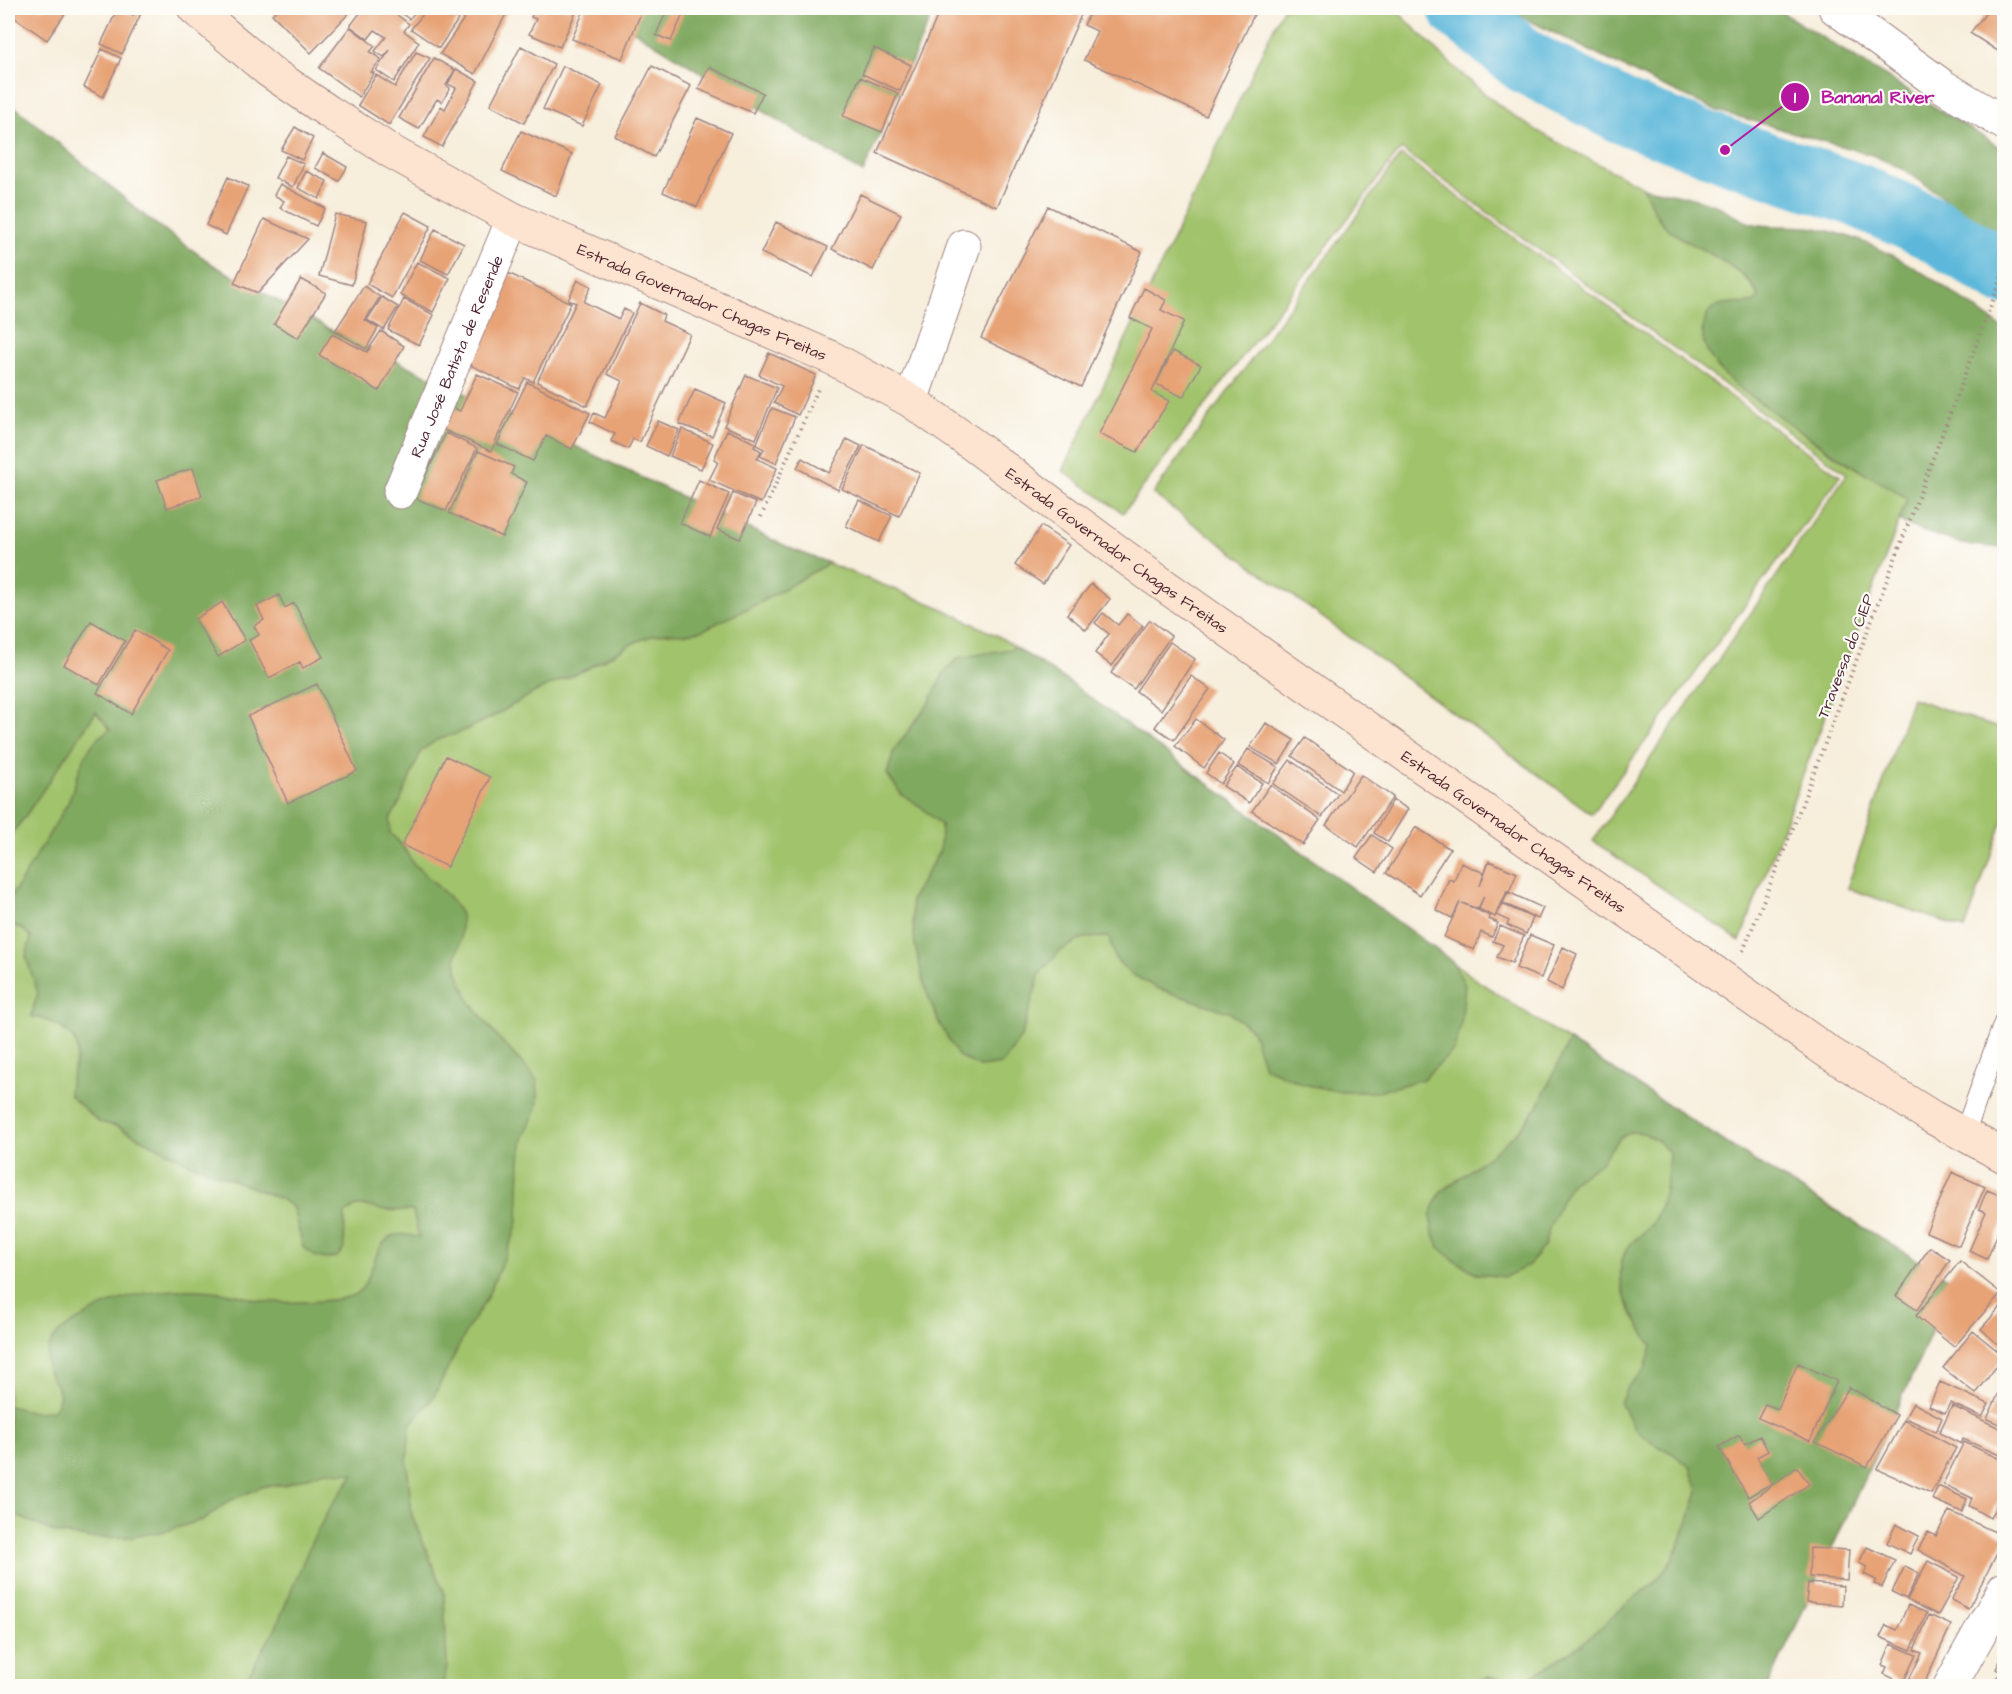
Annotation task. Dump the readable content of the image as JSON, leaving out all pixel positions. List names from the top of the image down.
{
  "streets": {
    "main road": ["Estrada Governador Chagas Freitas"],
    "street": ["Rua José Batista de Resende"],
    "path": ["Travessa do CIEP"]
  },
  "crossings": [
    ["Estrada Governador Chagas Freitas", "Rua José Batista de Resende"],
    ["Estrada Governador Chagas Freitas", "Travessa do CIEP"]
  ],
  "places": ["Bananal River"]
}
